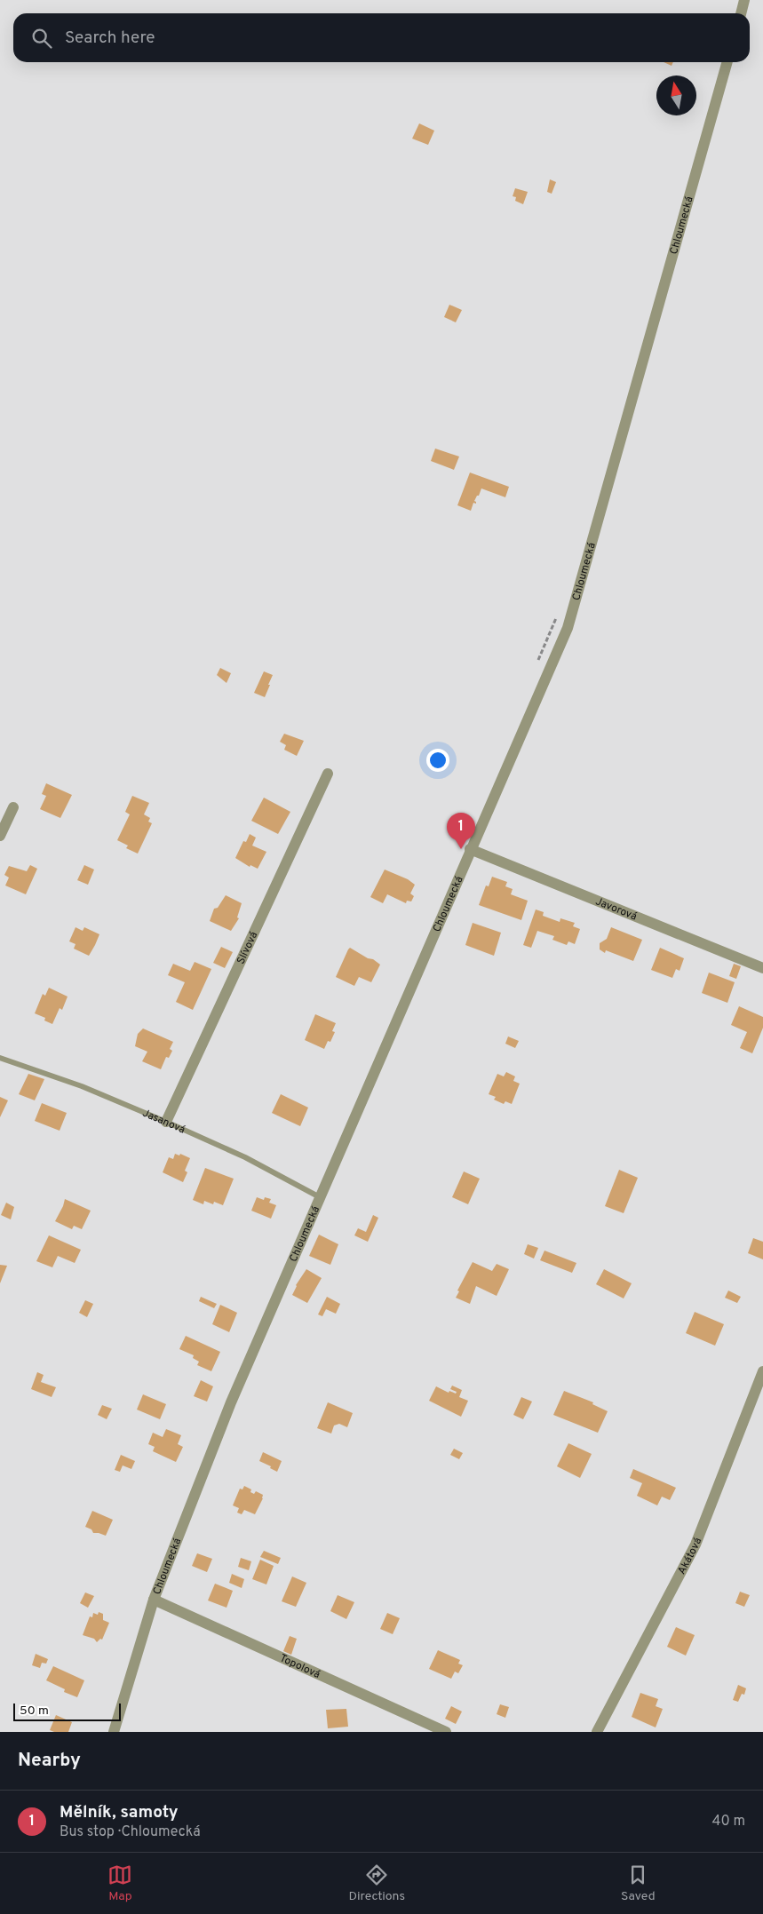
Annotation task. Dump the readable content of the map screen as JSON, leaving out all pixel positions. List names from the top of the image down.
{
  "streets": {
    "street": [
      "Chloumecká",
      "Javorová",
      "Slívová",
      "Akátová",
      "Topolová"
    ],
    "lane": ["Jasanová"]
  },
  "crossings": [
    ["Chloumecká", "Javorová"],
    ["Chloumecká", "Jasanová"],
    ["Chloumecká", "Topolová"],
    ["Slívová", "Jasanová"]
  ],
  "scale_bar": "50 m",
  "north": "top",
  "page": {
    "search": "Search here",
    "pins": "1",
    "scale": "50 m",
    "heading": "Nearby",
    "list": [
      {
        "mark": "1",
        "name": "Mělník, samoty",
        "note": "Bus stop · Chloumecká",
        "value": "40 m"
      }
    ],
    "nav": ["Map", "Directions", "Saved"]
  }
}
